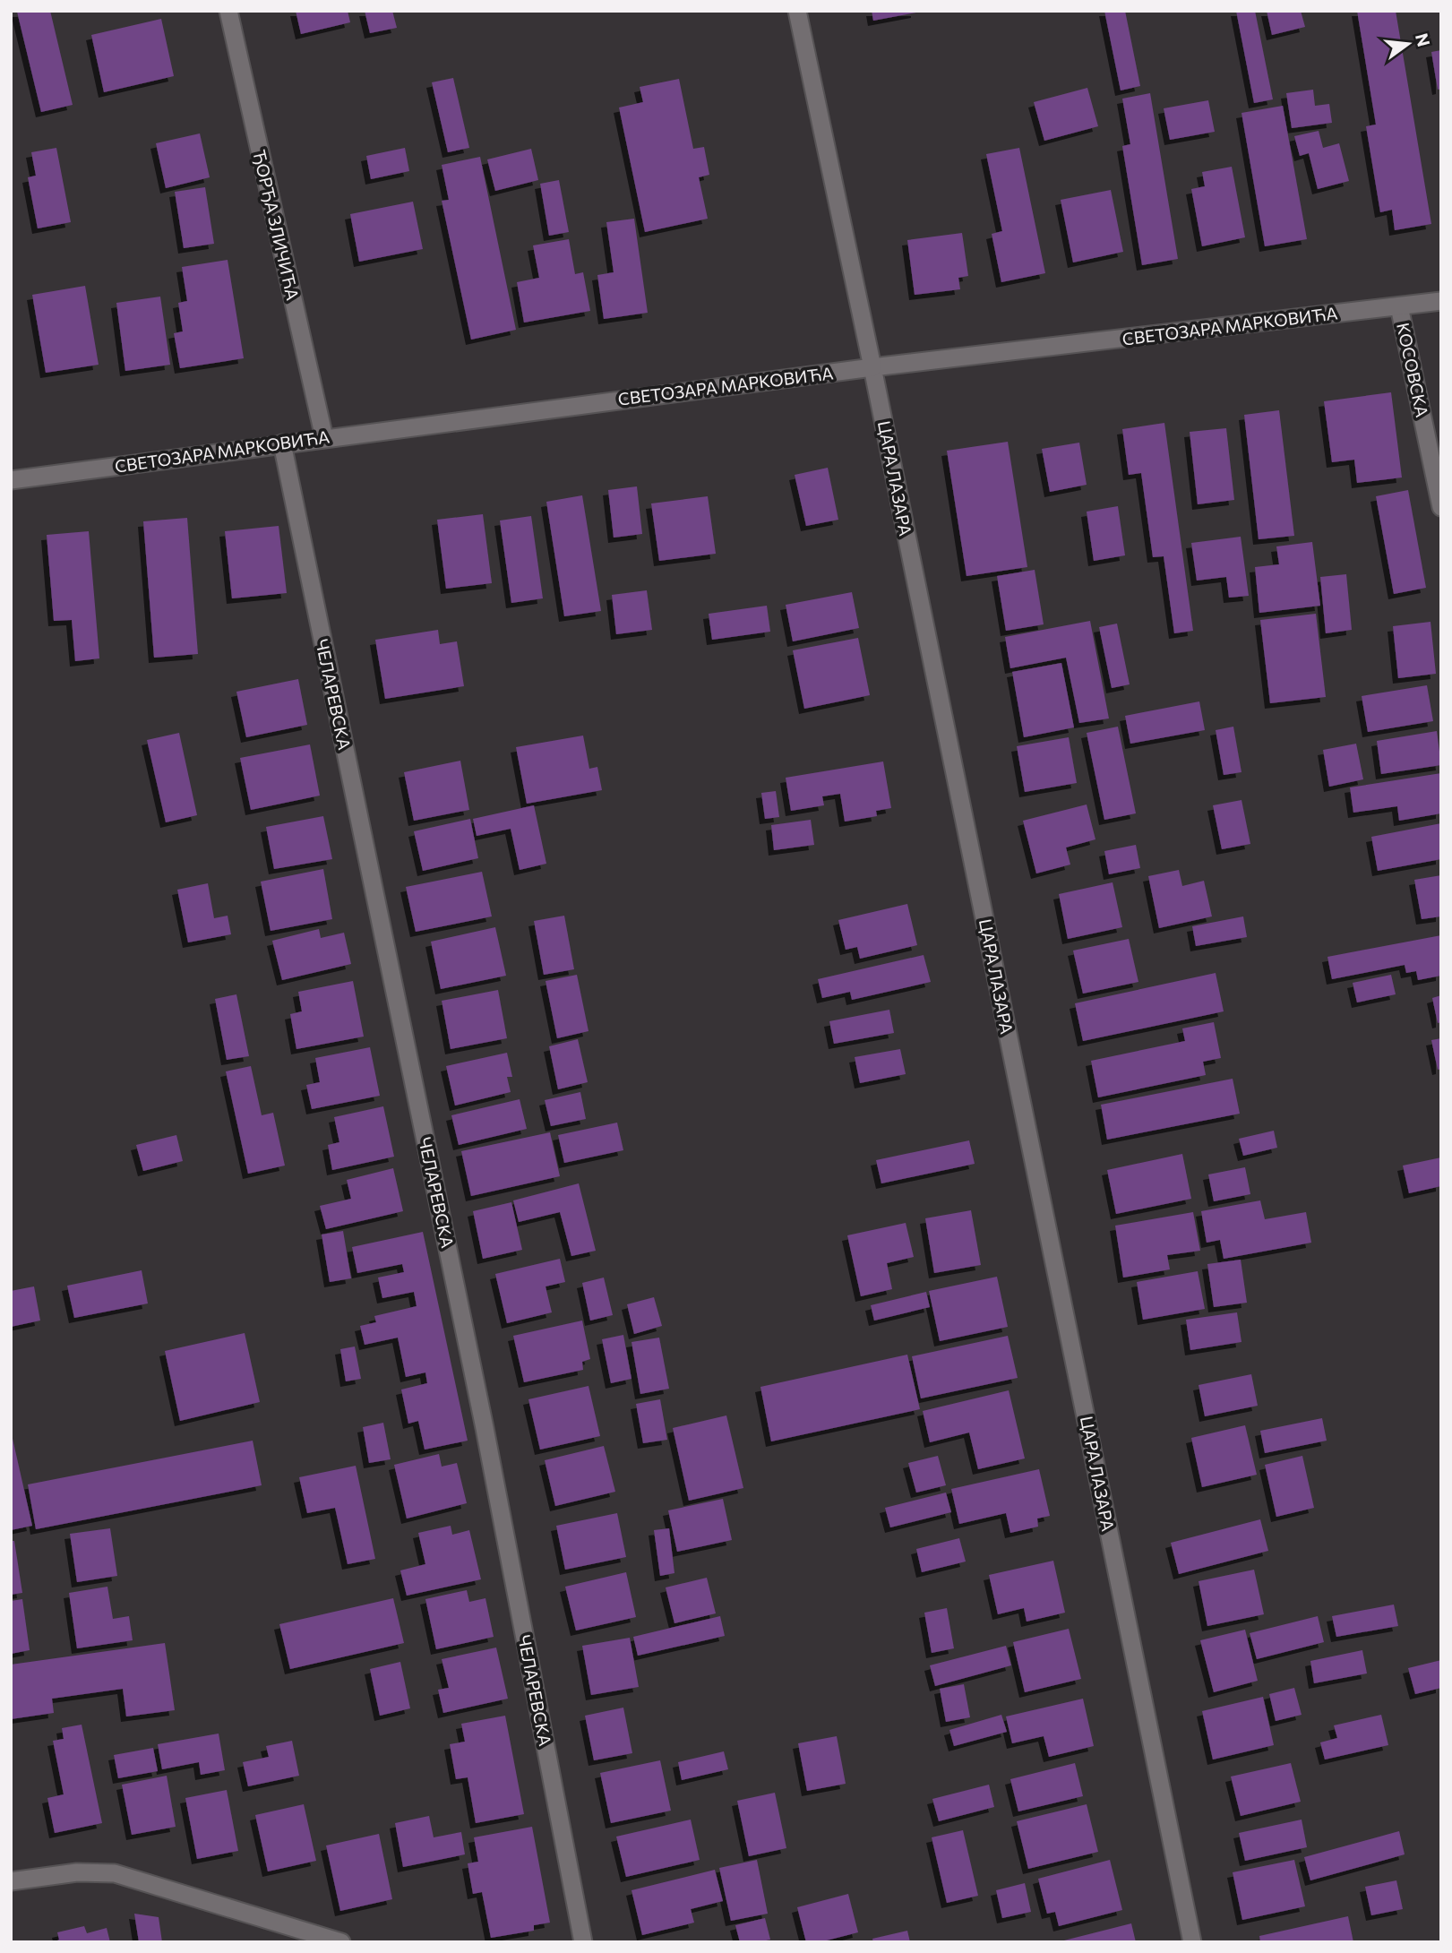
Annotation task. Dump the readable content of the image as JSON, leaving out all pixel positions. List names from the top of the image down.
{
  "streets": {
    "street": [
      "ЂОРЂА ЗЛИЧИЋА",
      "СВЕТОЗАРА МАРКОВИЋА",
      "КОСОВСКА",
      "ЦАРА ЛАЗАРА",
      "ЧЕЛАРЕВСКА"
    ]
  },
  "crossings": [
    ["ЂОРЂА ЗЛИЧИЋА", "СВЕТОЗАРА МАРКОВИЋА"],
    ["СВЕТОЗАРА МАРКОВИЋА", "КОСОВСКА"],
    ["СВЕТОЗАРА МАРКОВИЋА", "ЦАРА ЛАЗАРА"],
    ["СВЕТОЗАРА МАРКОВИЋА", "ЧЕЛАРЕВСКА"]
  ],
  "north": "right"
}
